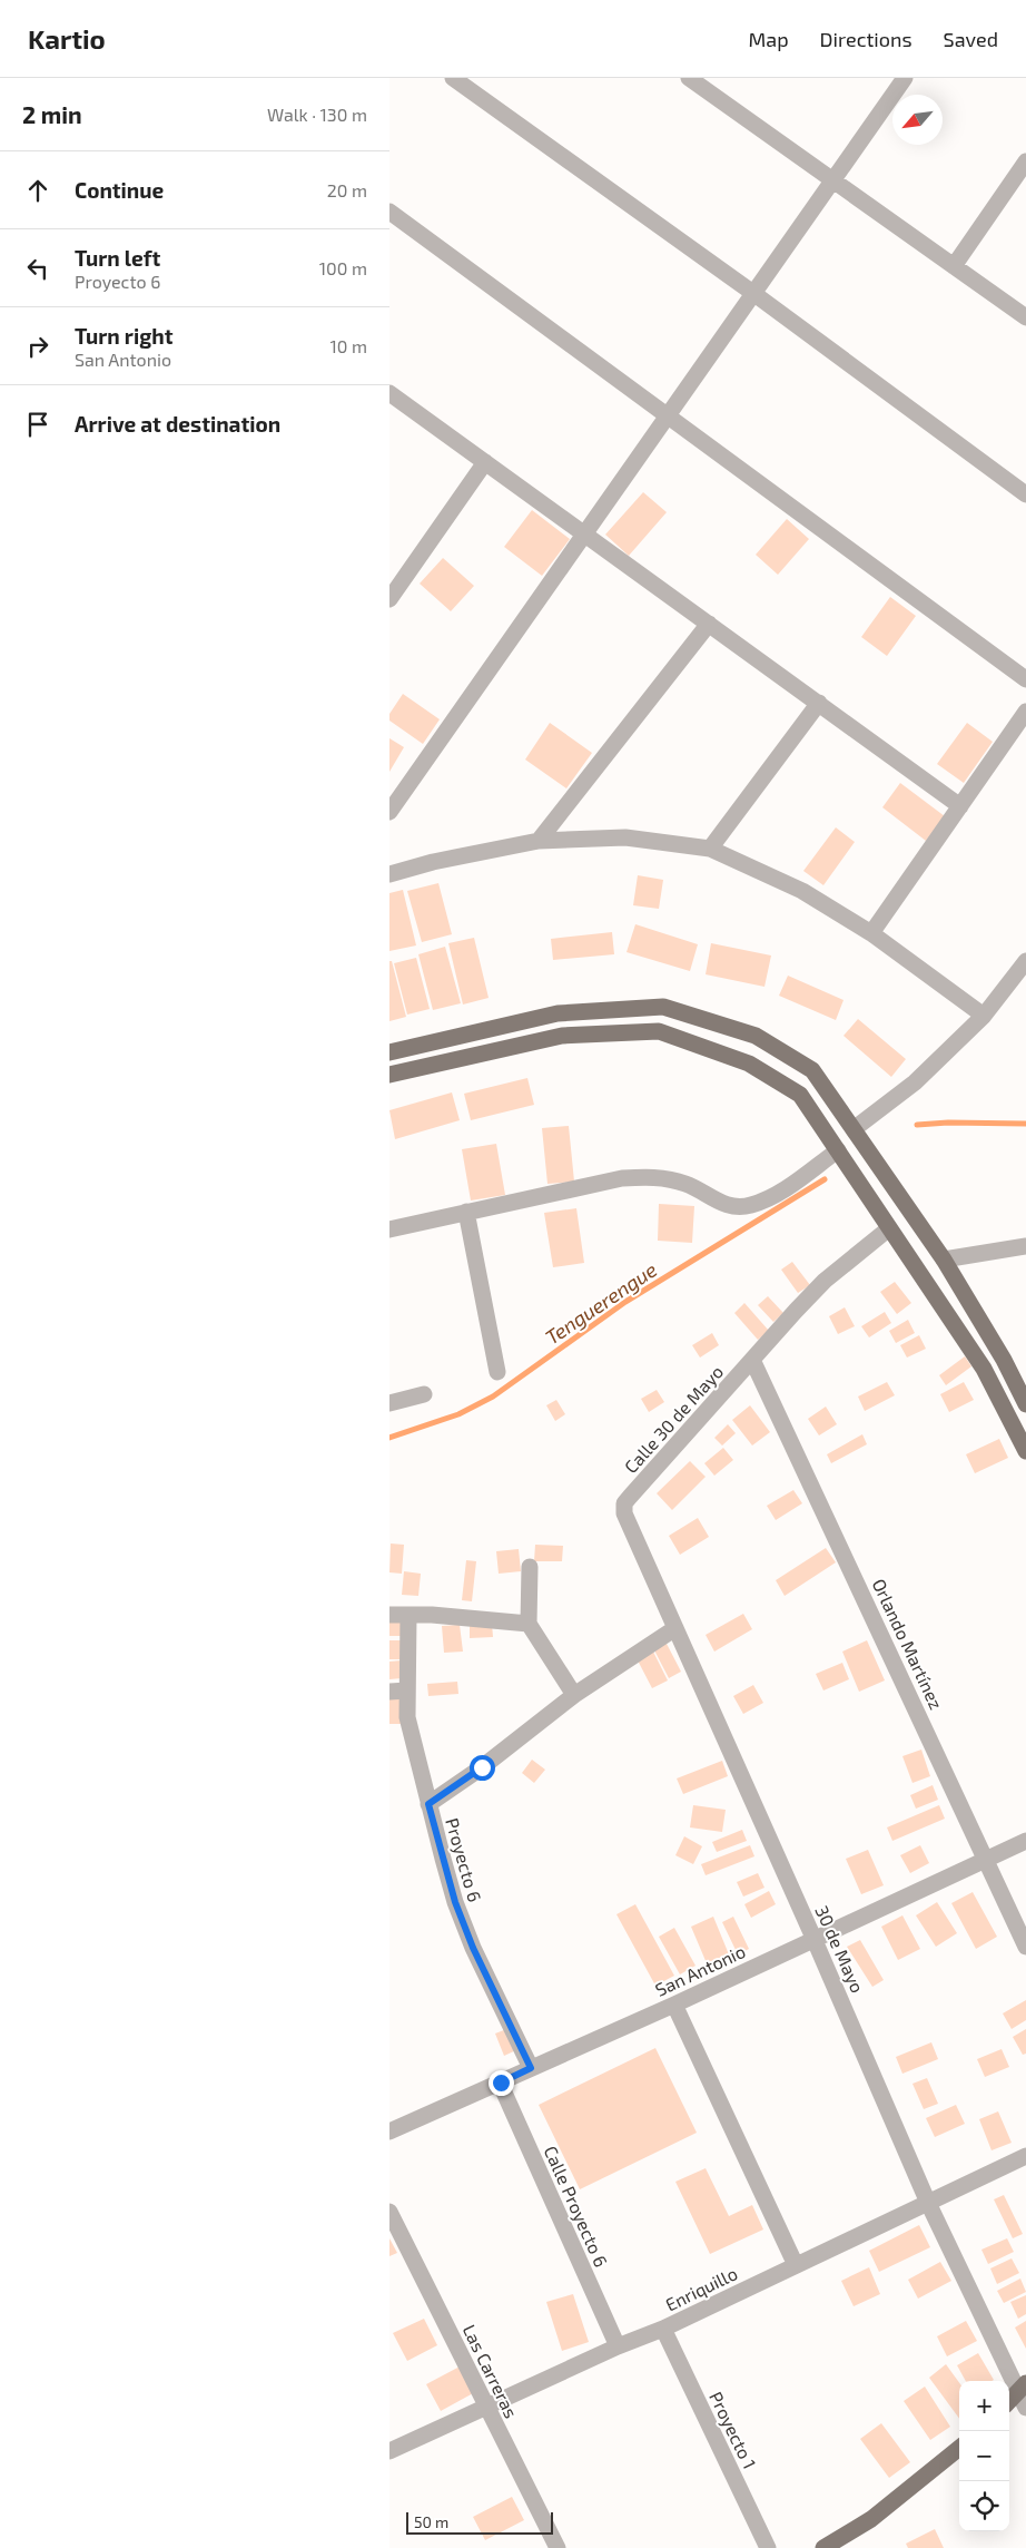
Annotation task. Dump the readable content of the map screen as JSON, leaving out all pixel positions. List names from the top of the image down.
{
  "streets": {
    "street": [
      "Calle 30 de Mayo",
      "Orlando Martínez",
      "Proyecto 6",
      "30 de Mayo",
      "San Antonio",
      "Calle Proyecto 6",
      "Enriquillo",
      "Las Carreras",
      "Proyecto 1"
    ]
  },
  "crossings": [
    ["Calle 30 de Mayo", "Orlando Martínez"],
    ["Calle 30 de Mayo", "30 de Mayo"],
    ["Orlando Martínez", "San Antonio"],
    ["Proyecto 6", "San Antonio"],
    ["30 de Mayo", "San Antonio"],
    ["30 de Mayo", "Enriquillo"],
    ["San Antonio", "Calle Proyecto 6"],
    ["Calle Proyecto 6", "Enriquillo"],
    ["Enriquillo", "Las Carreras"],
    ["Enriquillo", "Proyecto 1"]
  ],
  "water": ["Tenguerengue"],
  "scale_bar": "50 m",
  "north": "bottom left",
  "page": {
    "header": "Kartio",
    "nav": ["Map", "Directions", "Saved"],
    "heading": ["2 min", "Walk · 130 m"],
    "list": [
      ["Continue", "20 m"],
      ["Turn left", "Proyecto 6", "100 m"],
      ["Turn right", "San Antonio", "10 m"],
      "Arrive at destination"
    ],
    "map_buttons": ["+", "−"],
    "scale": "50 m"
  }
}
